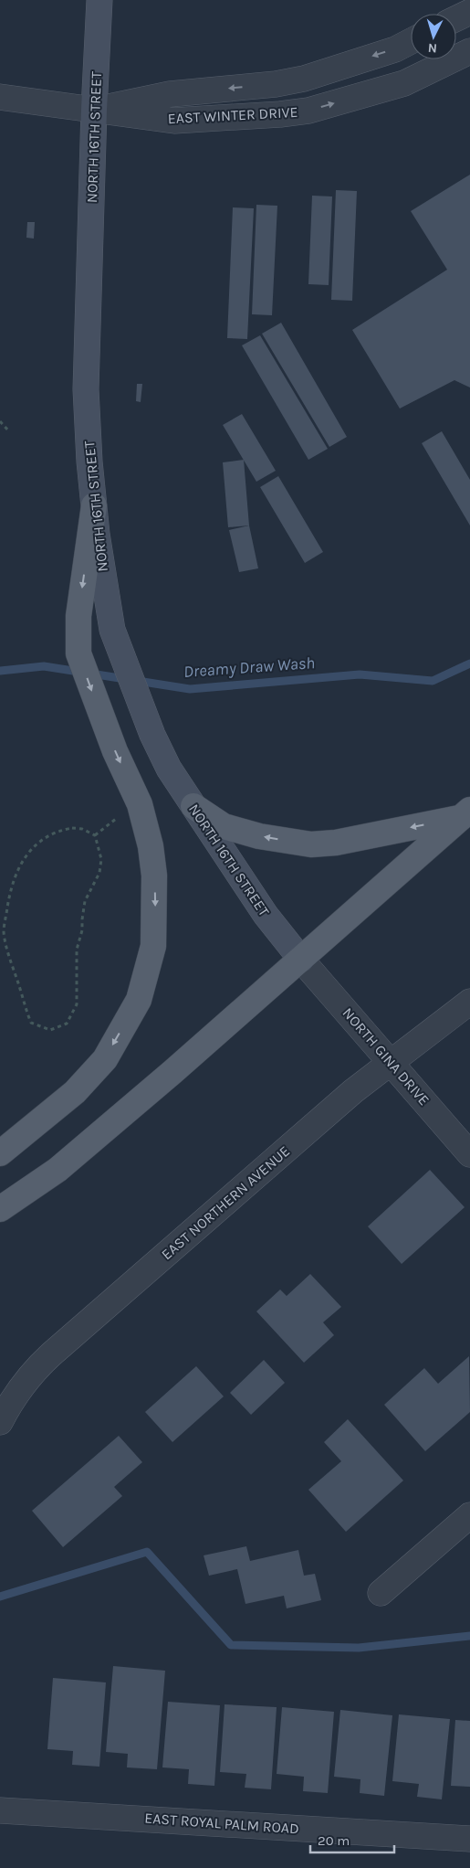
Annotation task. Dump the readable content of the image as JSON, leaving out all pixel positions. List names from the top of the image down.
{
  "streets": {
    "main road": ["NORTH 16TH STREET"],
    "street": [
      "EAST WINTER DRIVE",
      "NORTH GINA DRIVE",
      "EAST NORTHERN AVENUE",
      "EAST ROYAL PALM ROAD"
    ]
  },
  "crossings": [
    ["EAST WINTER DRIVE", "NORTH 16TH STREET"],
    ["NORTH 16TH STREET", "NORTH GINA DRIVE"],
    ["NORTH GINA DRIVE", "EAST NORTHERN AVENUE"]
  ],
  "water": ["Dreamy Draw Wash"],
  "scale_bar": "20 m",
  "north": "bottom"
}
